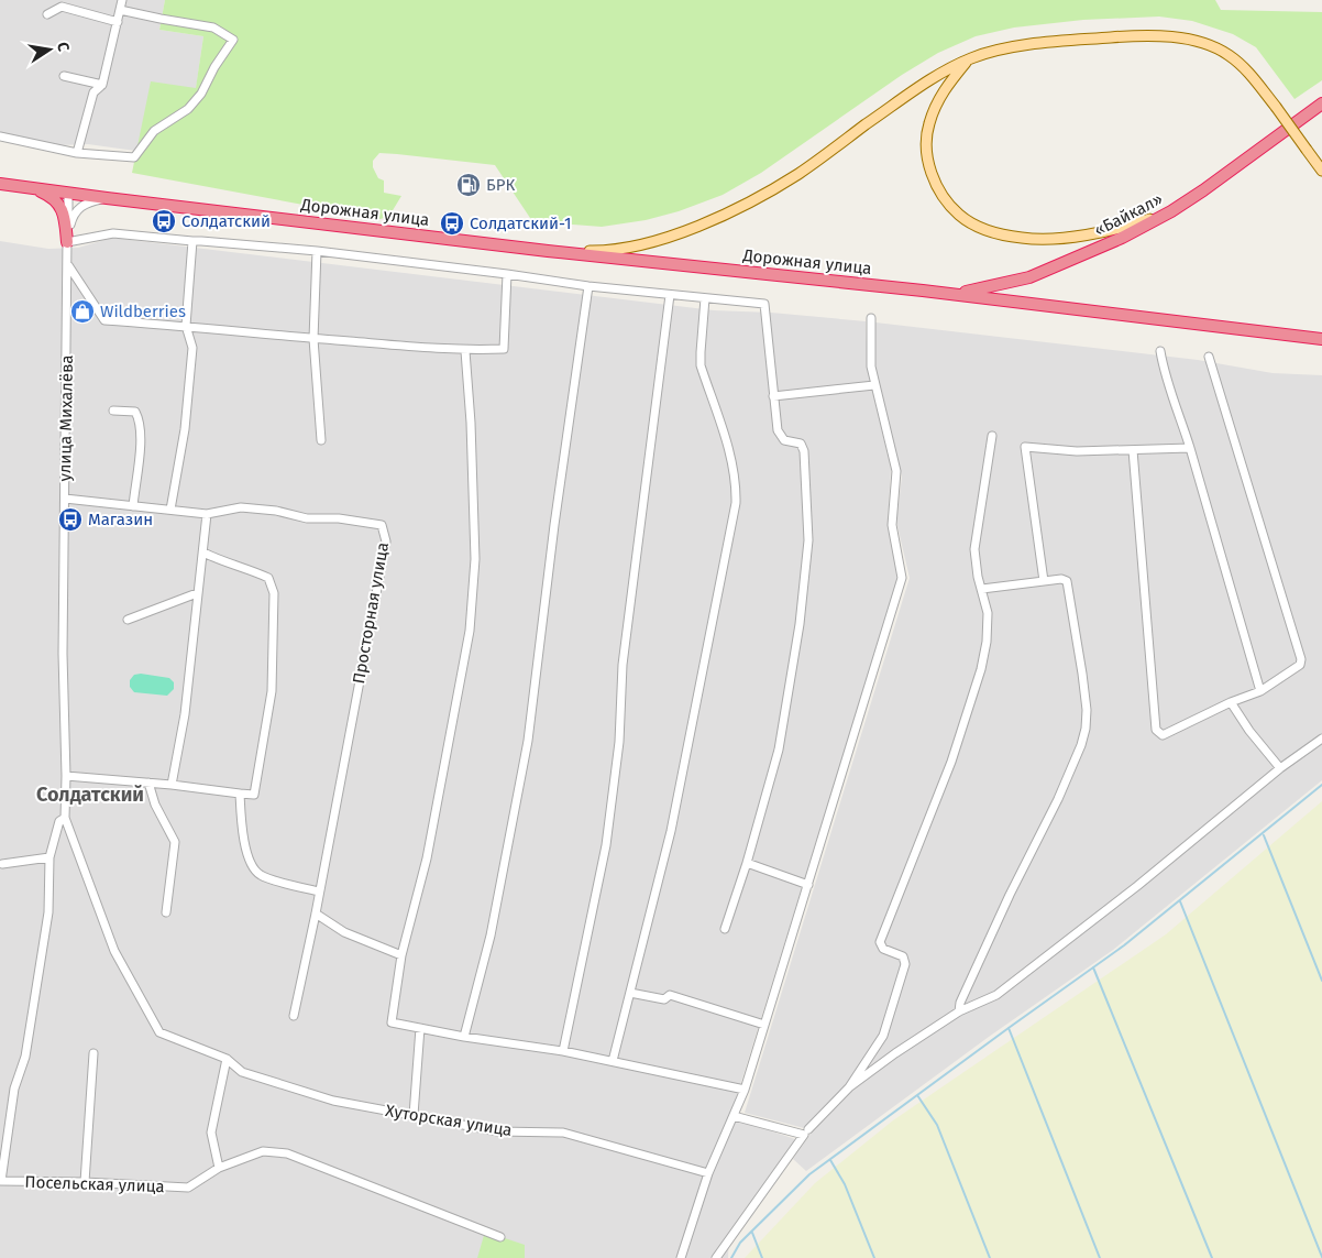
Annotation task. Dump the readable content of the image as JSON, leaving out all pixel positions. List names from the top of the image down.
{
  "streets": {
    "highway": ["Дорожная улица", "«Байкал»"],
    "street": [
      "улица Михалёва",
      "Просторная улица",
      "Хуторская улица",
      "Посельская улица"
    ]
  },
  "crossings": [
    ["Дорожная улица", "«Байкал»"],
    ["Дорожная улица", "улица Михалёва"],
    ["улица Михалёва", "Просторная улица"],
    ["улица Михалёва", "Хуторская улица"]
  ],
  "districts": ["Солдатский"],
  "places": {
    "fuel station": ["БРК"],
    "bus stop": ["Солдатский", "Солдатский-1", "Магазин"],
    "shop": ["Wildberries"]
  },
  "north": "right"
}
